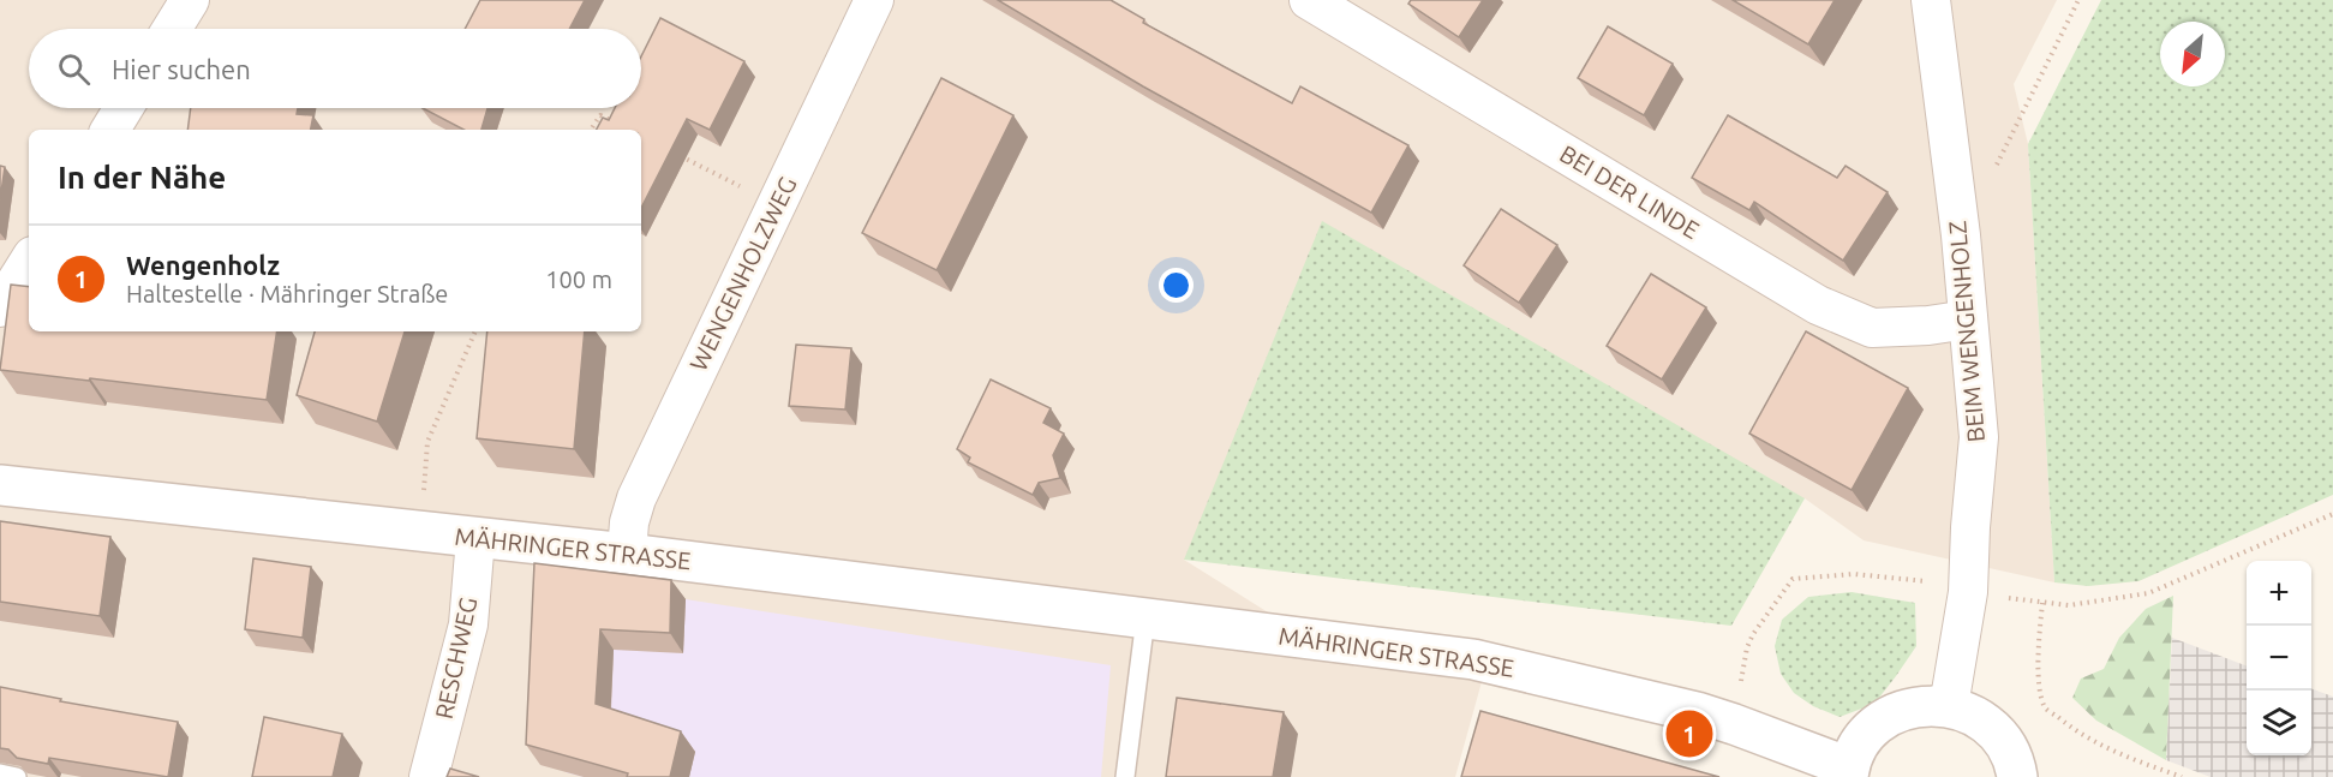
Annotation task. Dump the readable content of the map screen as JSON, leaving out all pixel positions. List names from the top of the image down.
{
  "streets": {
    "street": [
      "BEI DER LINDE",
      "WENGENHOLZWEG",
      "BEIM WENGENHOLZ",
      "MÄHRINGER STRASSE",
      "RESCHWEG"
    ]
  },
  "crossings": [
    ["BEI DER LINDE", "BEIM WENGENHOLZ"],
    ["WENGENHOLZWEG", "MÄHRINGER STRASSE"],
    ["BEIM WENGENHOLZ", "MÄHRINGER STRASSE"],
    ["MÄHRINGER STRASSE", "RESCHWEG"]
  ],
  "north": "bottom left",
  "page": {
    "search": "Hier suchen",
    "heading": "In der Nähe",
    "list": [
      {
        "mark": "1",
        "name": "Wengenholz",
        "note": "Haltestelle · Mähringer Straße",
        "value": "100 m"
      }
    ],
    "map_buttons": ["+", "−"],
    "pins": "1"
  }
}
